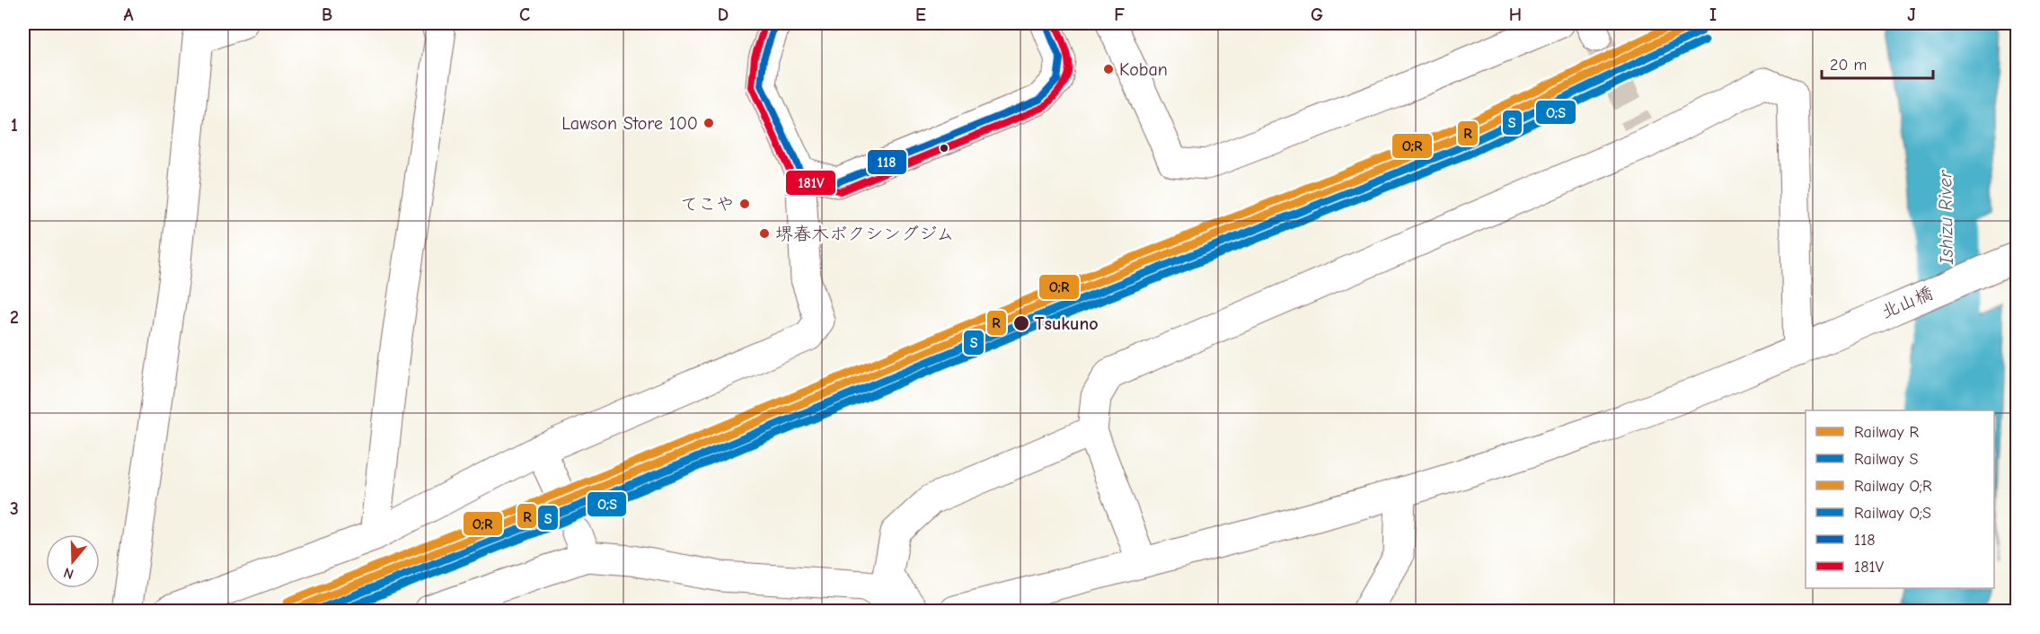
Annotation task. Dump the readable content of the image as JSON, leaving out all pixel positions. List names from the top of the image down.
{
  "streets": {
    "street": ["北山橋"]
  },
  "water": ["Ishizu River"],
  "places": [
    "Koban",
    "Lawson Store 100",
    "てこや",
    "堺春木ボクシングジム",
    "Tsukuno"
  ],
  "lines": [
    "rail line R",
    "rail line O;R",
    "transit line 118",
    "transit line 181V",
    "rail line S",
    "rail line O;S"
  ],
  "legend": [
    "Railway R",
    "Railway S",
    "Railway O;R",
    "Railway O;S",
    "118",
    "181V"
  ],
  "scale_bar": "20 m",
  "north": "bottom",
  "grid": {
    "columns": [
      "A",
      "B",
      "C",
      "D",
      "E",
      "F",
      "G",
      "H",
      "I",
      "J"
    ],
    "rows": ["1", "2", "3"]
  }
}
